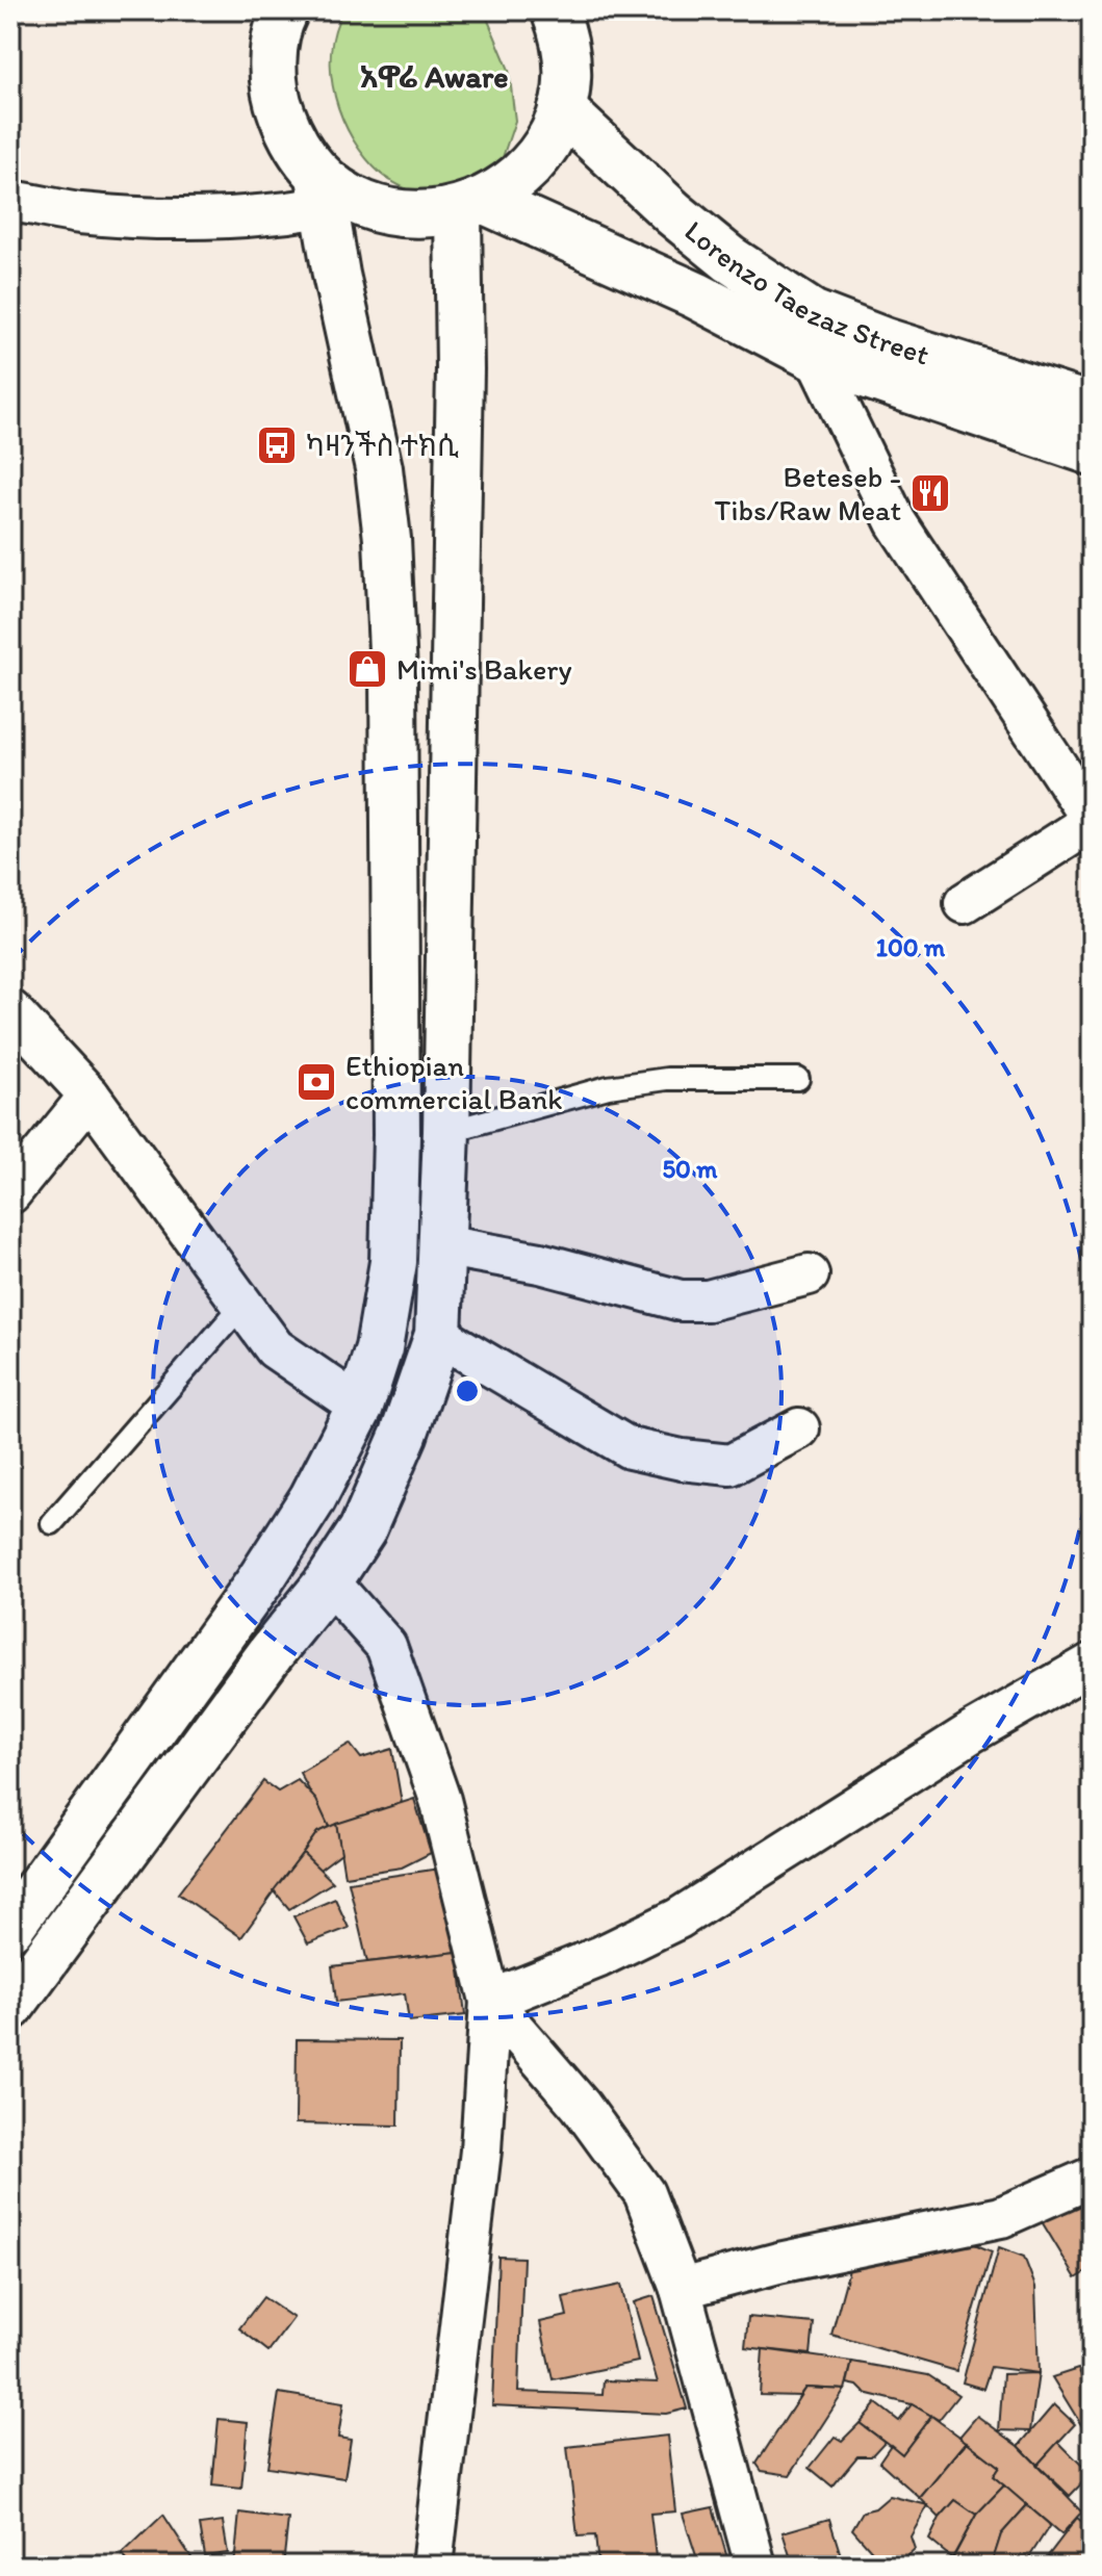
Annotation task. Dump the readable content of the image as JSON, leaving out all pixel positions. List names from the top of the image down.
{
  "streets": {
    "main road": ["Lorenzo Taezaz Street"]
  },
  "districts": ["አዋሬ Aware"],
  "places": {
    "bus stop": ["ካዛንችስ ተክሲ"],
    "restaurant": ["Beteseb - Tibs/Raw Meat"],
    "shop": ["Mimi's Bakery"],
    "bank": ["Ethiopian commercial Bank"]
  },
  "rings": ["100 m", "50 m"]
}
